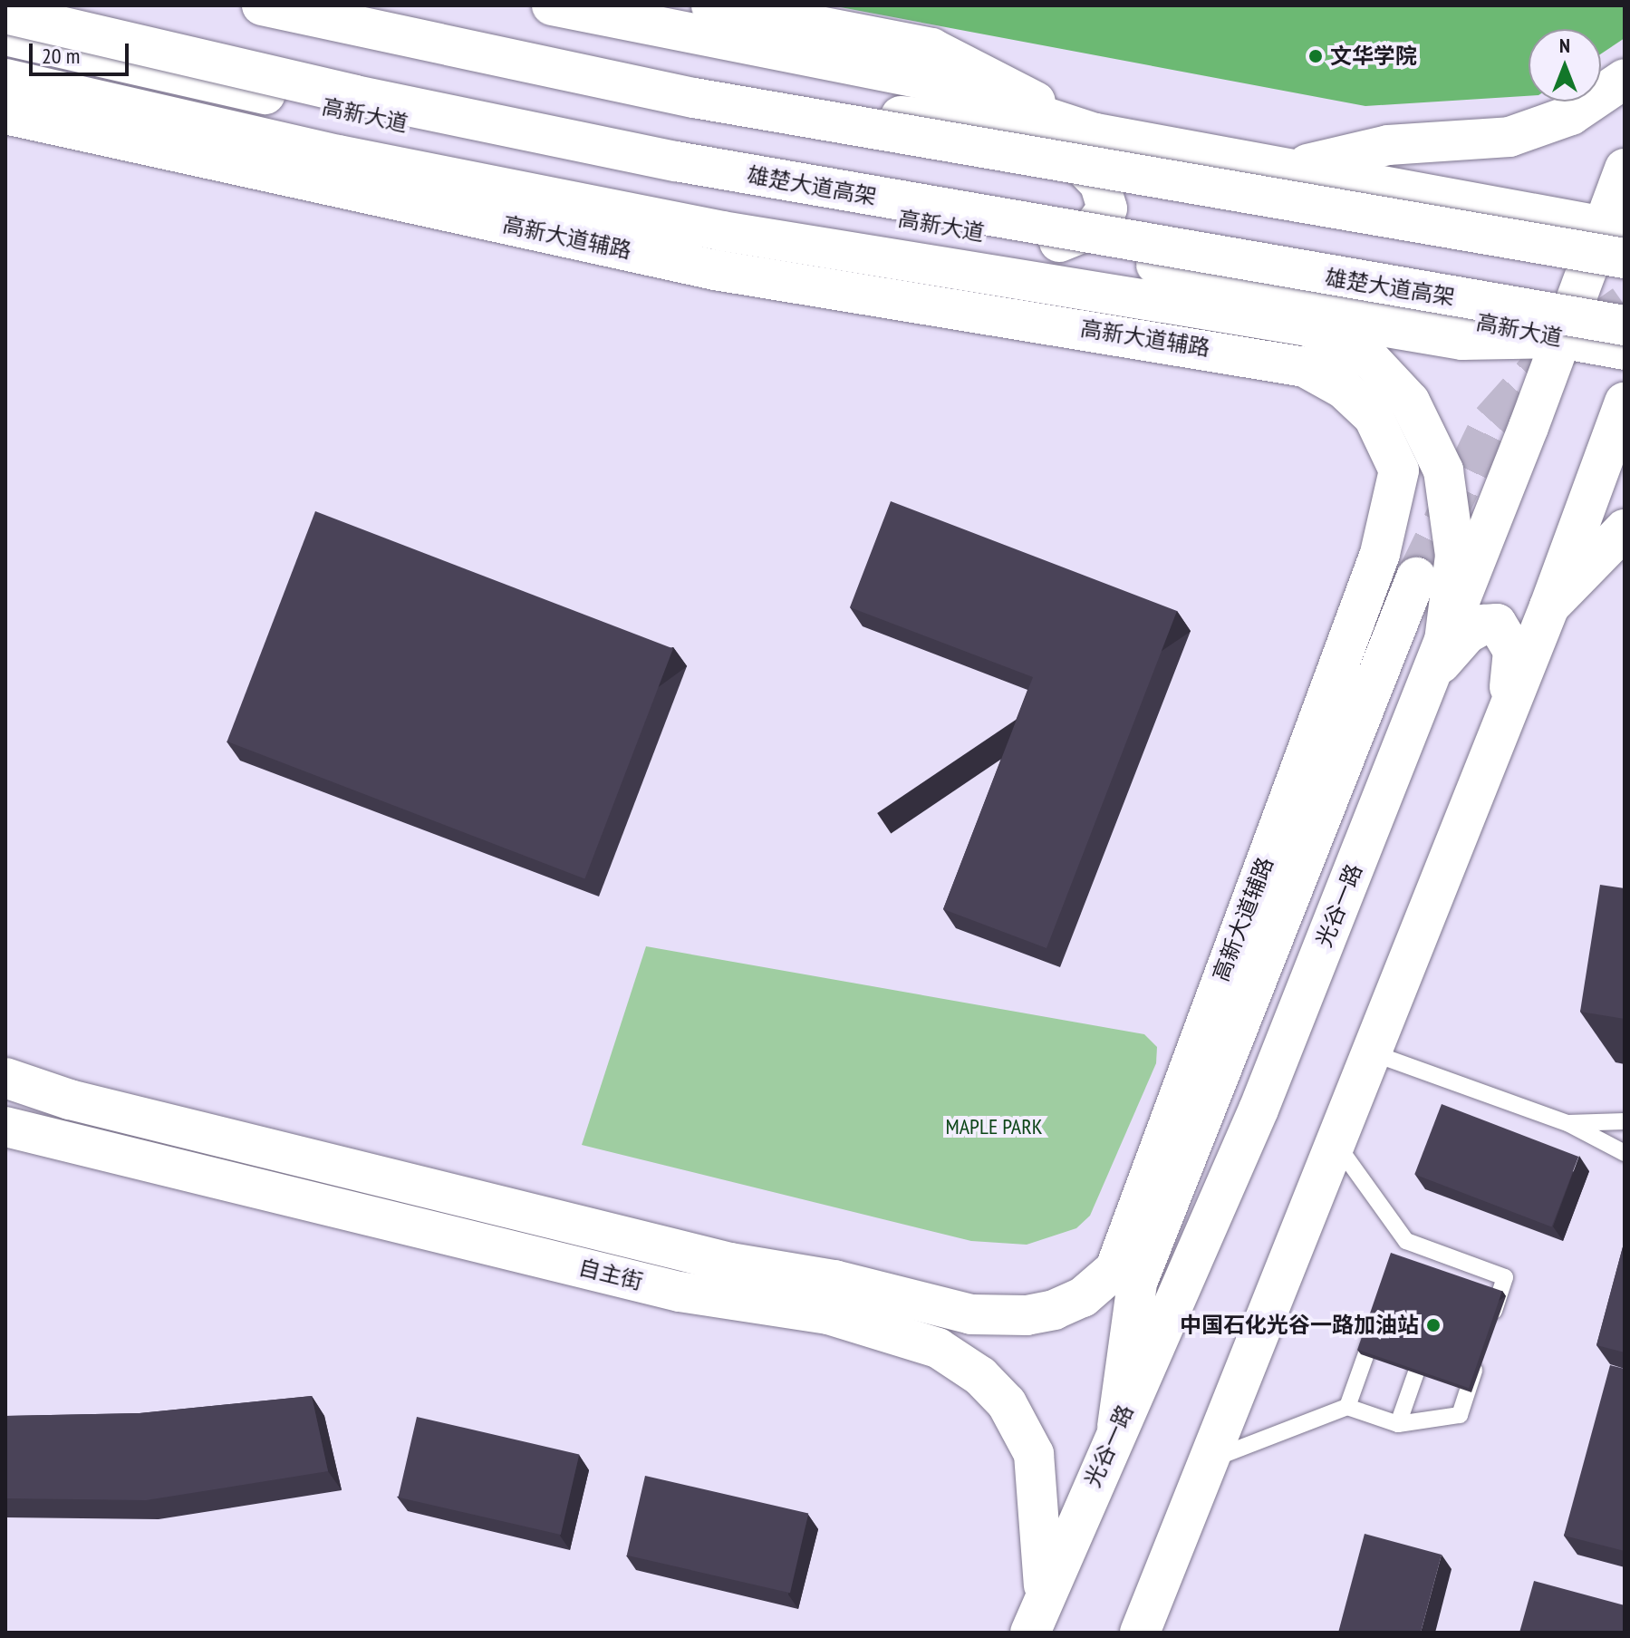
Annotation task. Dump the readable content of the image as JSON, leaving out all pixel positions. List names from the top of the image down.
{
  "streets": {
    "main road": [
      "高新大道",
      "雄楚大道高架",
      "高新大道辅路",
      "光谷一路",
      "自主街"
    ]
  },
  "crossings": [
    ["高新大道", "光谷一路"],
    ["高新大道辅路", "自主街"],
    ["光谷一路", "自主街"]
  ],
  "parks": ["MAPLE PARK"],
  "places": ["文华学院", "中国石化光谷一路加油站"],
  "scale_bar": "20 m",
  "north": "top"
}
